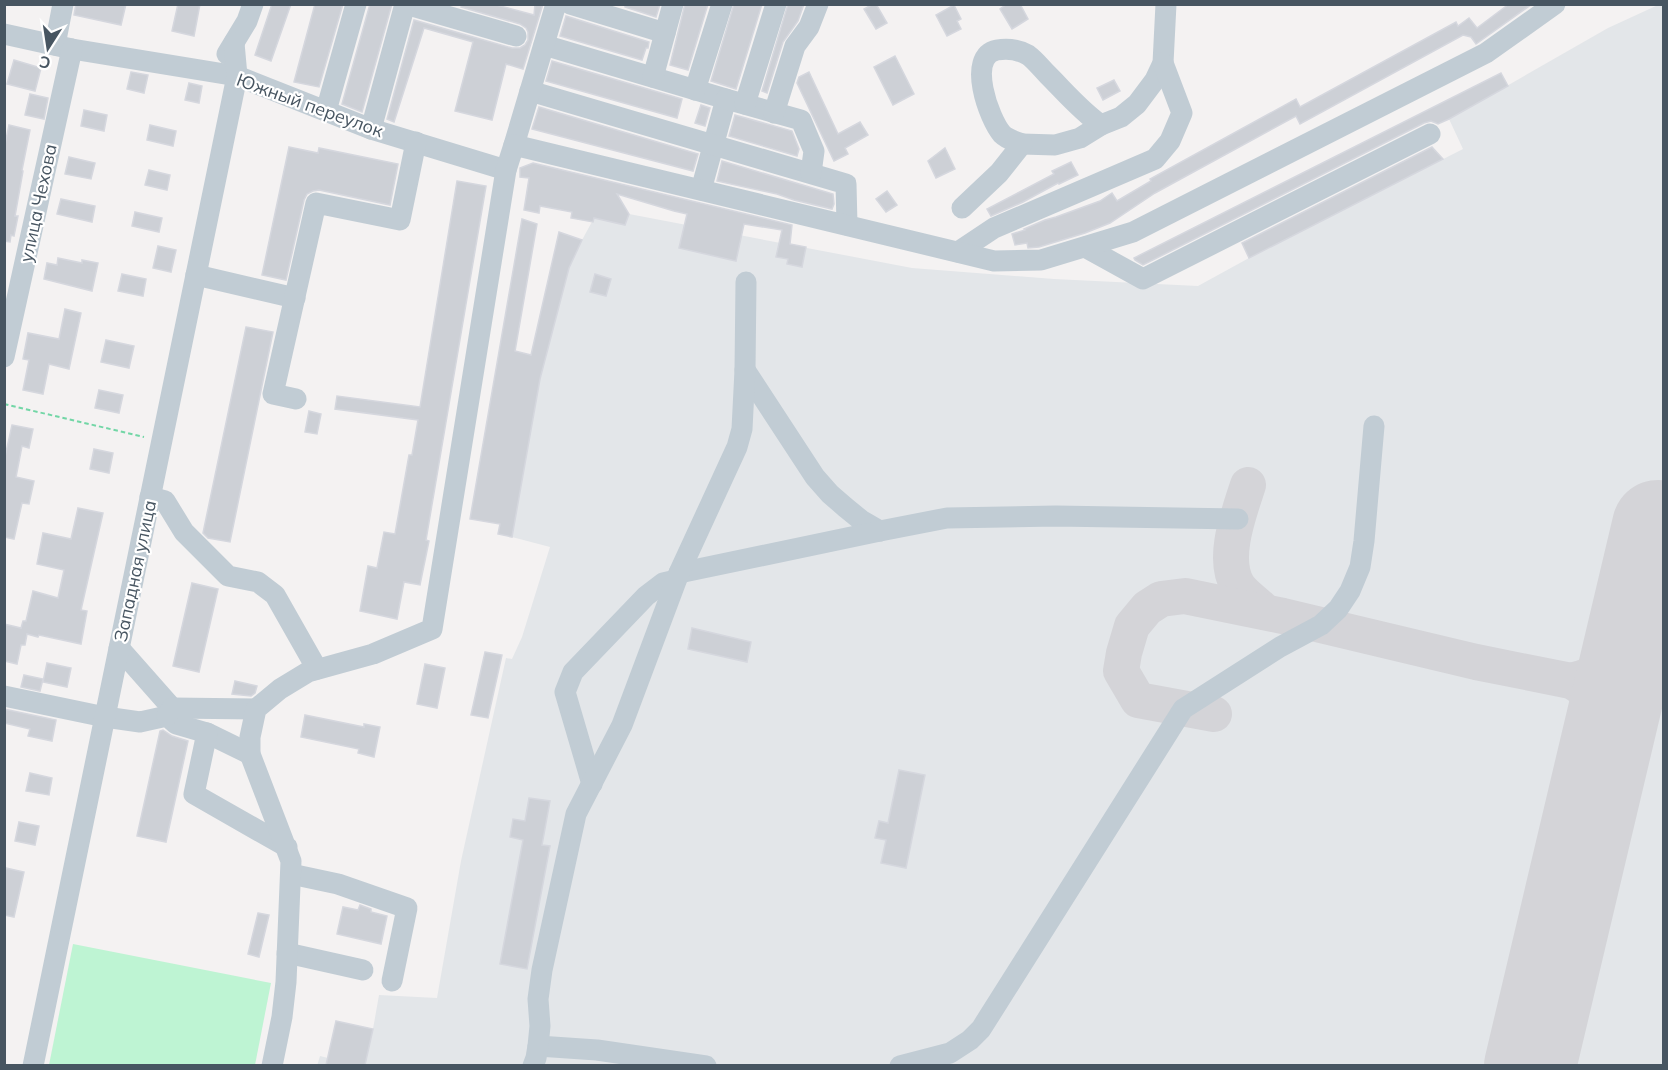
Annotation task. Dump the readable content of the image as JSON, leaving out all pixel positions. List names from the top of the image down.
{
  "streets": {
    "street": ["Южный переулок", "улица Чехова", "Западная улица"]
  },
  "crossings": [
    ["Южный переулок", "улица Чехова"],
    ["Южный переулок", "Западная улица"]
  ],
  "north": "bottom"
}
